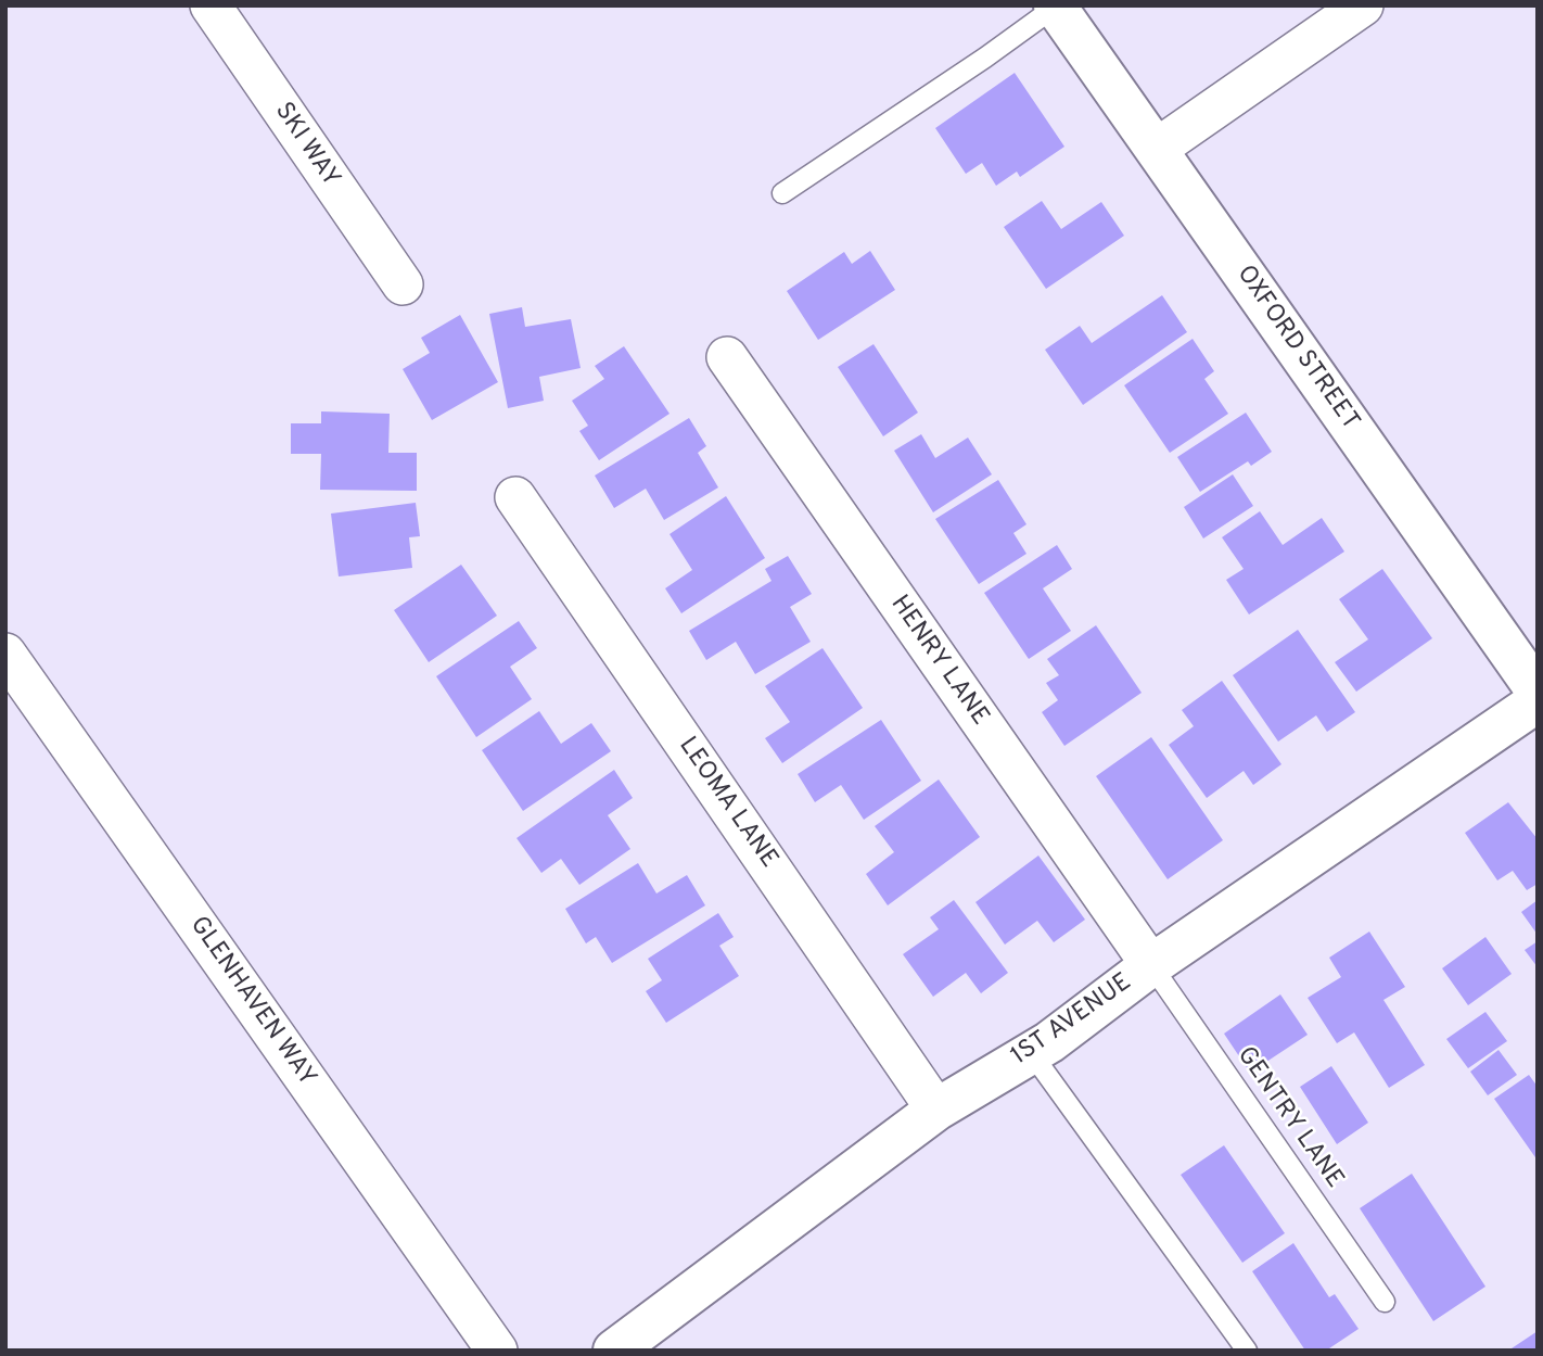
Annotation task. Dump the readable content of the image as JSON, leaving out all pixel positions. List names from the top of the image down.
{
  "streets": {
    "street": [
      "SKI WAY",
      "OXFORD STREET",
      "HENRY LANE",
      "LEOMA LANE",
      "GLENHAVEN WAY",
      "1ST AVENUE"
    ],
    "lane": ["GENTRY LANE"]
  },
  "crossings": [
    ["HENRY LANE", "1ST AVENUE"],
    ["HENRY LANE", "GENTRY LANE"],
    ["LEOMA LANE", "1ST AVENUE"],
    ["1ST AVENUE", "GENTRY LANE"]
  ]
}
